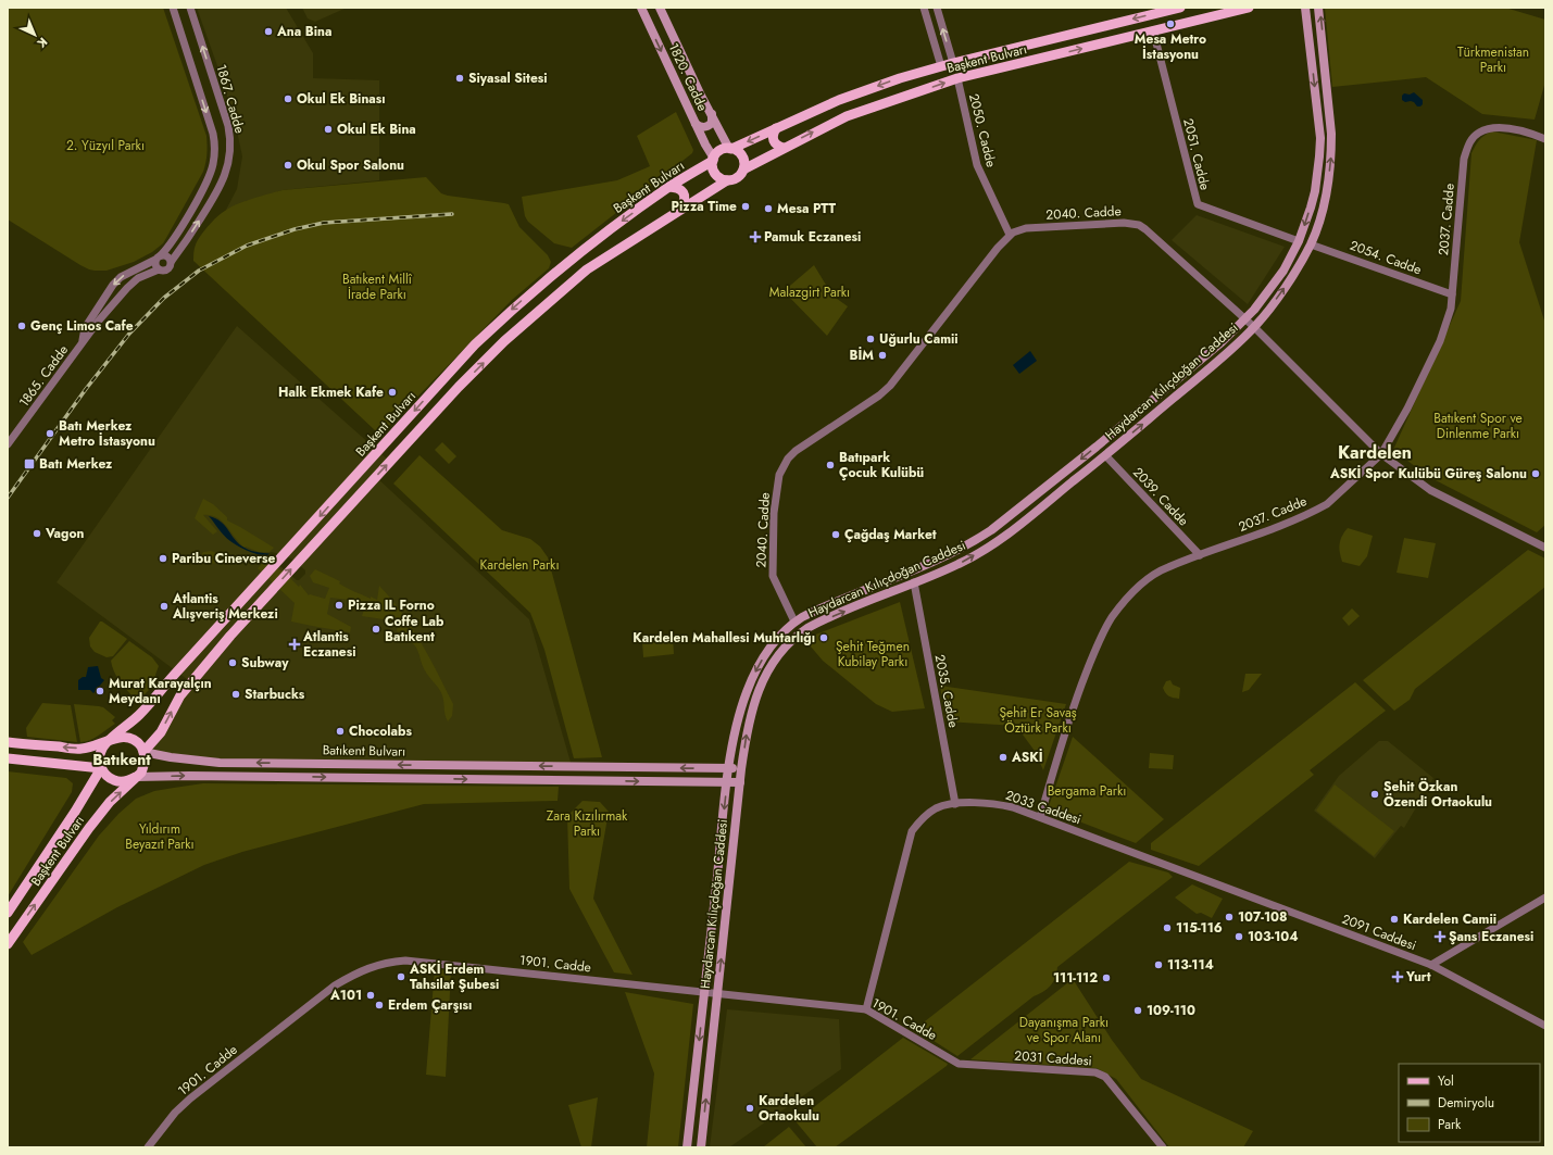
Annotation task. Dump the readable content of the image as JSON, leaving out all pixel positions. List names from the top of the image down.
{
  "streets": {
    "main road": [
      "Başkent Bulvarı",
      "1820. Cadde",
      "Haydarcan Kılıçdoğan Caddesi",
      "Batıkent Bulvarı"
    ],
    "street": [
      "1867. Cadde",
      "2050. Cadde",
      "2051. Cadde",
      "2040. Cadde",
      "2037. Cadde",
      "2054. Cadde",
      "1865. Cadde",
      "2039. Cadde",
      "2035. Cadde",
      "2033 Caddesi",
      "2091 Caddesi",
      "1901. Cadde",
      "2031 Caddesi"
    ]
  },
  "crossings": [
    ["Başkent Bulvarı", "1820. Cadde"],
    ["Başkent Bulvarı", "2050. Cadde"],
    ["Başkent Bulvarı", "2051. Cadde"],
    ["Başkent Bulvarı", "Batıkent Bulvarı"],
    ["1867. Cadde", "1865. Cadde"],
    ["2050. Cadde", "2040. Cadde"],
    ["2051. Cadde", "Haydarcan Kılıçdoğan Caddesi"],
    ["2040. Cadde", "2037. Cadde"],
    ["2040. Cadde", "Haydarcan Kılıçdoğan Caddesi"],
    ["2037. Cadde", "2054. Cadde"],
    ["2037. Cadde", "2039. Cadde"],
    ["2037. Cadde", "2033 Caddesi"],
    ["2054. Cadde", "Haydarcan Kılıçdoğan Caddesi"],
    ["Haydarcan Kılıçdoğan Caddesi", "2039. Cadde"],
    ["Haydarcan Kılıçdoğan Caddesi", "2035. Cadde"],
    ["Haydarcan Kılıçdoğan Caddesi", "Batıkent Bulvarı"],
    ["Haydarcan Kılıçdoğan Caddesi", "1901. Cadde"],
    ["2035. Cadde", "2033 Caddesi"],
    ["2033 Caddesi", "2091 Caddesi"],
    ["2033 Caddesi", "1901. Cadde"],
    ["1901. Cadde", "2031 Caddesi"]
  ],
  "districts": ["Kardelen", "Batıkent"],
  "parks": [
    "Türkmenistan Parkı",
    "2. Yüzyıl Parkı",
    "Batıkent Millî İrade Parkı",
    "Malazgirt Parkı",
    "Batıkent Spor ve Dinlenme Parkı",
    "Kardelen Parkı",
    "Şehit Teğmen Kubilay Parkı",
    "Şehit Er Savaş Öztürk Parkı",
    "Bergama Parkı",
    "Zara Kızılırmak Parkı",
    "Yıldırım Beyazıt Parkı",
    "Dayanışma Parkı ve Spor Alanı"
  ],
  "places": {
    "other": [
      "Mesa Metro İstasyonu",
      "Ana Bina",
      "Siyasal Sitesi",
      "Okul Ek Binası",
      "Okul Ek Bina",
      "Okul Spor Salonu",
      "Pizza Time",
      "Mesa PTT",
      "Genç Limos Cafe",
      "Uğurlu Camii",
      "BİM",
      "Halk Ekmek Kafe",
      "Batı Merkez Metro İstasyonu",
      "Batıpark Çocuk Kulübü",
      "ASKİ Spor Kulübü Güreş Salonu",
      "Vagon",
      "Çağdaş Market",
      "Paribu Cineverse",
      "Pizza IL Forno",
      "Atlantis Alışveriş Merkezi",
      "Coffe Lab Batıkent",
      "Kardelen Mahallesi Muhtarlığı",
      "Subway",
      "Murat Karayalçın Meydanı",
      "Starbucks",
      "Chocolabs",
      "ASKİ",
      "Şehit Özkan Özendi Ortaokulu",
      "107-108",
      "Kardelen Camii",
      "115-116",
      "103-104",
      "113-114",
      "ASKİ Erdem Tahsilat Şubesi",
      "111-112",
      "A101",
      "Erdem Çarşısı",
      "109-110",
      "Kardelen Ortaokulu"
    ],
    "health": [
      "Pamuk Eczanesi",
      "Atlantis Eczanesi",
      "Şans Eczanesi",
      "Yurt"
    ],
    "transit": ["Batı Merkez"]
  },
  "legend": ["Yol", "Demiryolu", "Park"],
  "north": "bottom right"
}
